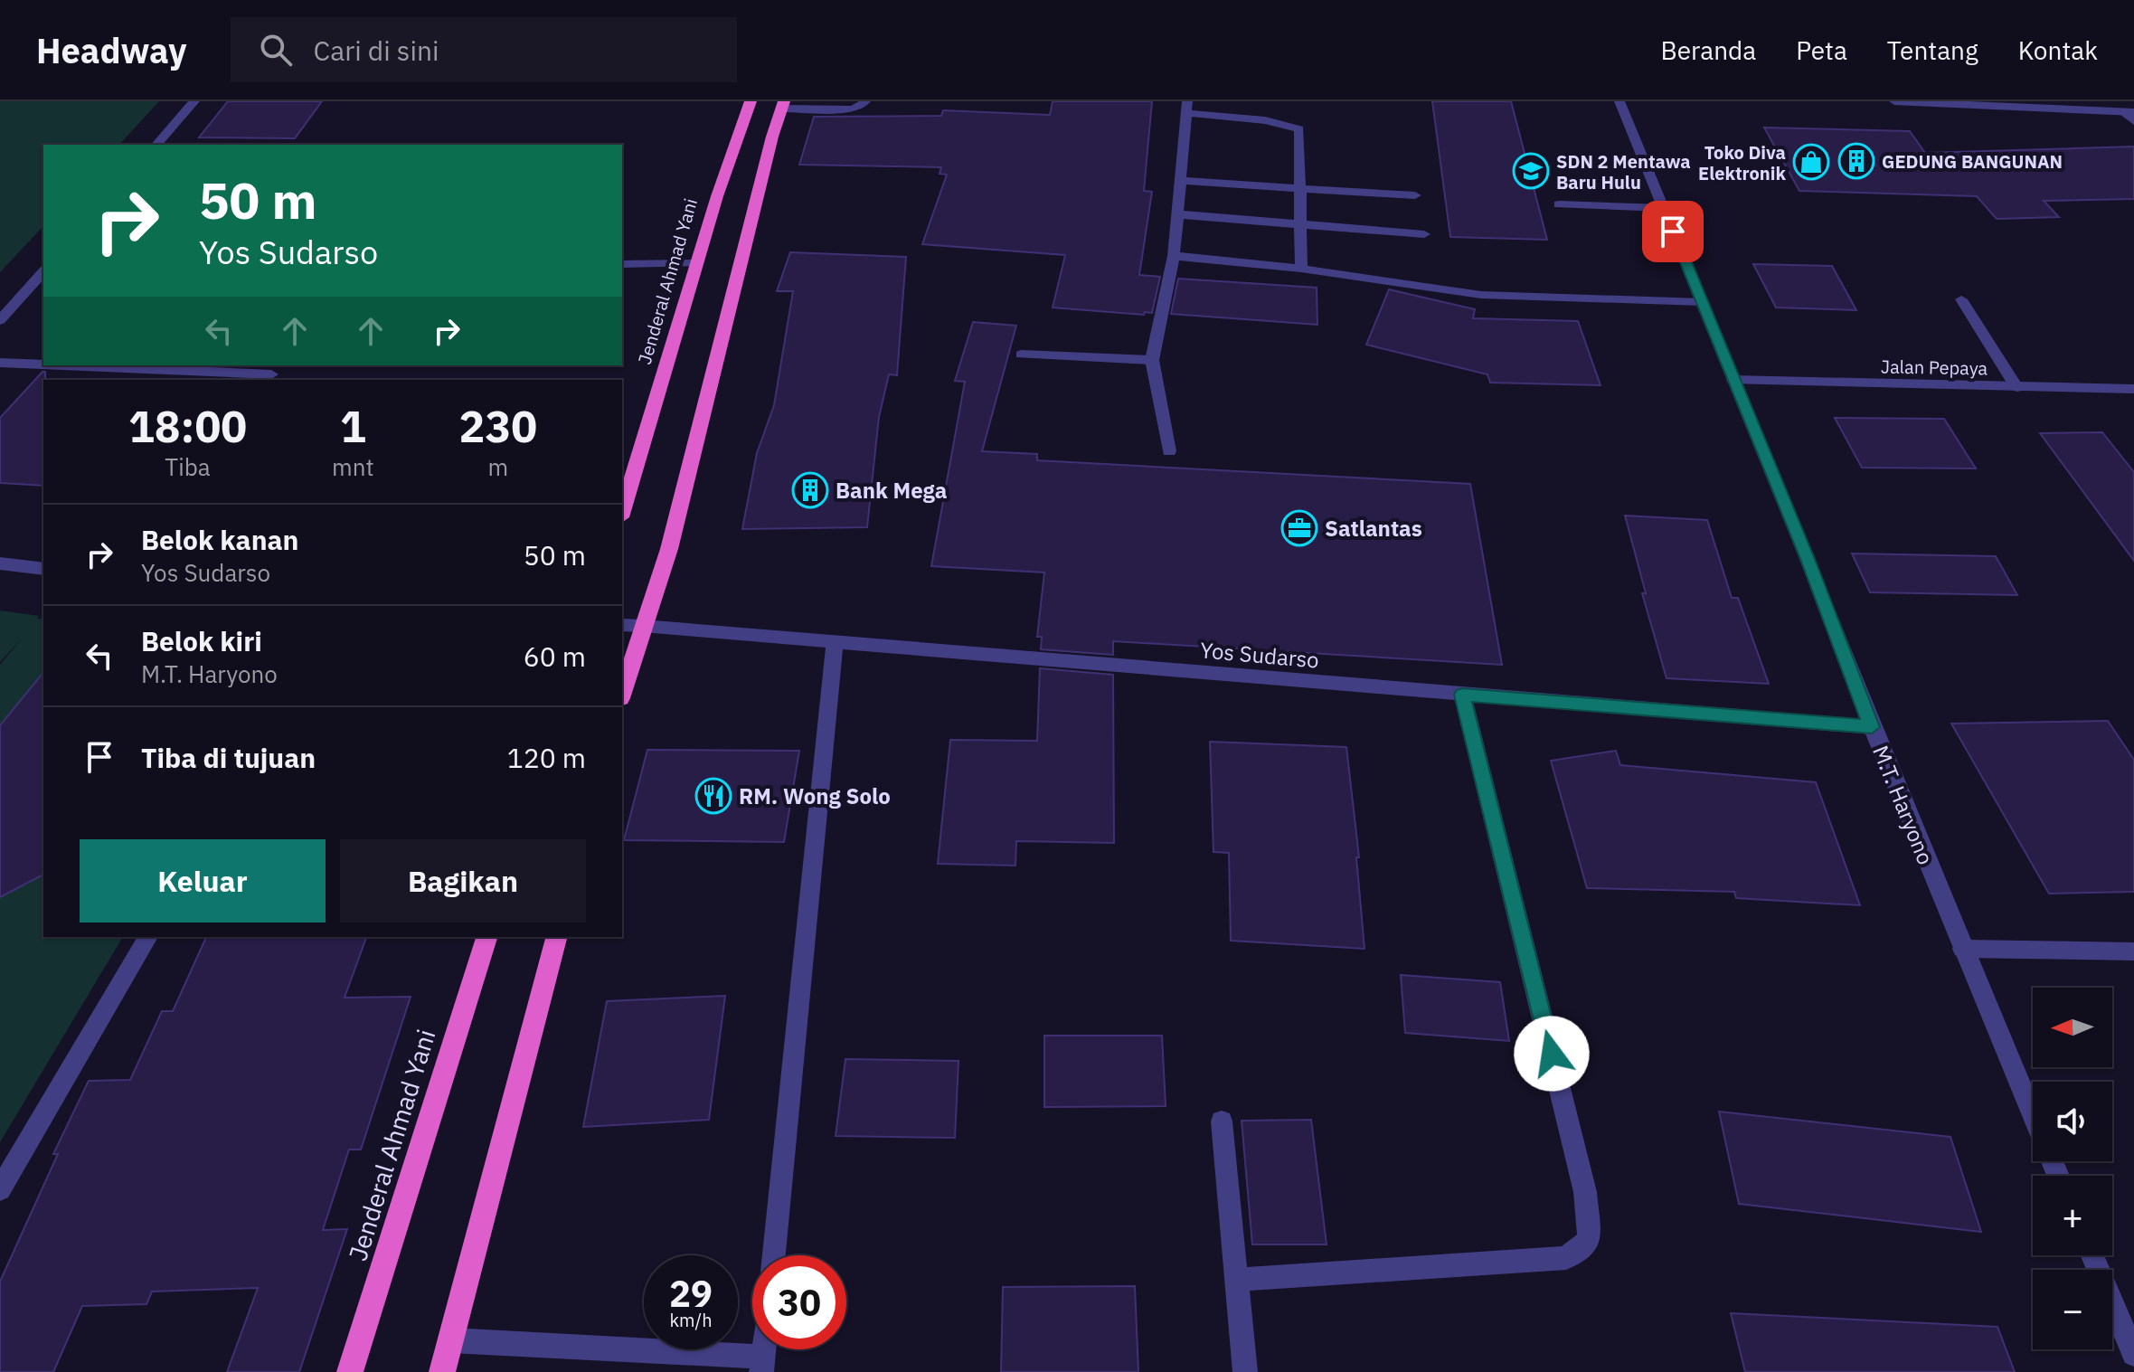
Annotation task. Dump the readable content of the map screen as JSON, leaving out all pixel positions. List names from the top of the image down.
{
  "streets": {
    "highway": ["Jenderal Ahmad Yani"],
    "street": ["Jalan Pepaya", "Yos Sudarso", "M.T. Haryono"]
  },
  "crossings": [
    ["Jalan Pepaya", "M.T. Haryono"],
    ["Yos Sudarso", "M.T. Haryono"]
  ],
  "places": {
    "building": ["GEDUNG BANGUNAN", "Bank Mega"],
    "shop": ["Toko Diva Elektronik"],
    "school or university": ["SDN 2 Mentawa Baru Hulu"],
    "office": ["Satlantas"],
    "restaurant": ["RM. Wong Solo"]
  },
  "north": "left",
  "page": {
    "header": "Headway",
    "search": "Cari di sini",
    "nav": [
      "Beranda",
      "Peta",
      "Tentang",
      "Kontak"
    ],
    "turn": ["50 m", "Yos Sudarso"],
    "eta": [
      "18:00",
      "Tiba",
      "1",
      "mnt",
      "230",
      "m"
    ],
    "list": [
      {
        "name": "Belok kanan",
        "note": "Yos Sudarso",
        "value": "50 m"
      },
      {
        "name": "Belok kiri",
        "note": "M.T. Haryono",
        "value": "60 m"
      },
      {
        "name": "Tiba di tujuan",
        "value": "120 m"
      }
    ],
    "buttons": ["Keluar", "Bagikan"],
    "map_buttons": ["+", "−"],
    "speed": "29 km/h",
    "limit": "30"
  }
}
